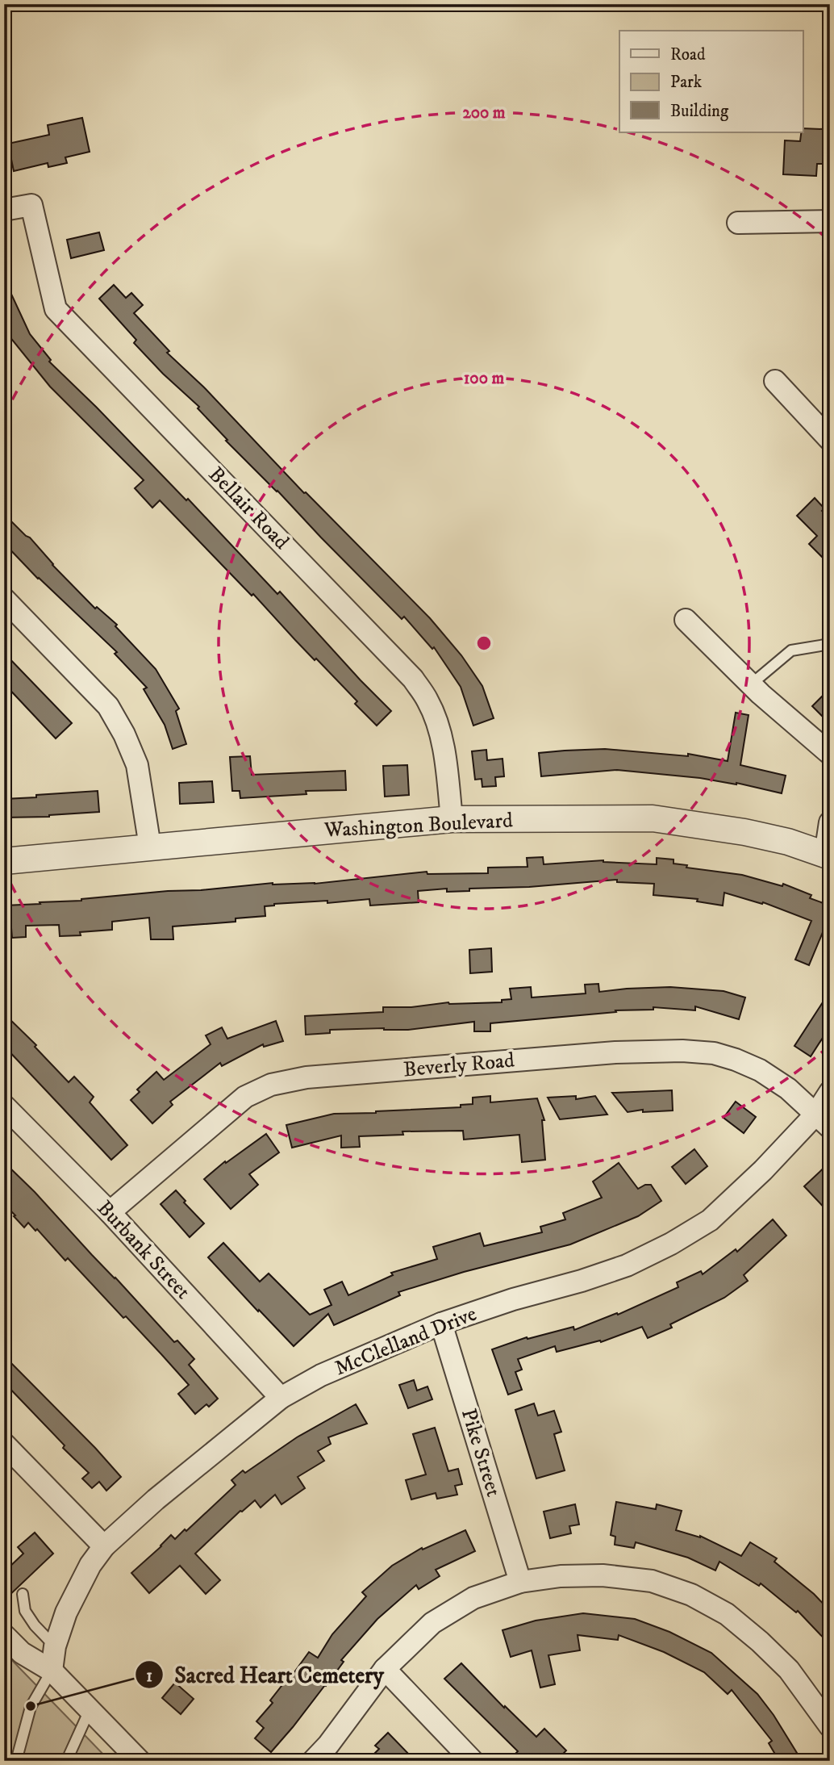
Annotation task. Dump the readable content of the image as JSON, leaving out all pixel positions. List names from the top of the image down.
{
  "streets": {
    "street": [
      "Bellair Road",
      "Washington Boulevard",
      "Beverly Road",
      "Burbank Street",
      "McClelland Drive",
      "Pike Street"
    ]
  },
  "crossings": [
    ["Bellair Road", "Washington Boulevard"],
    ["Beverly Road", "Burbank Street"],
    ["Beverly Road", "McClelland Drive"],
    ["Burbank Street", "McClelland Drive"],
    ["McClelland Drive", "Pike Street"]
  ],
  "places": ["Sacred Heart Cemetery"],
  "legend": ["Road", "Park", "Building"],
  "rings": ["200 m", "100 m"]
}
